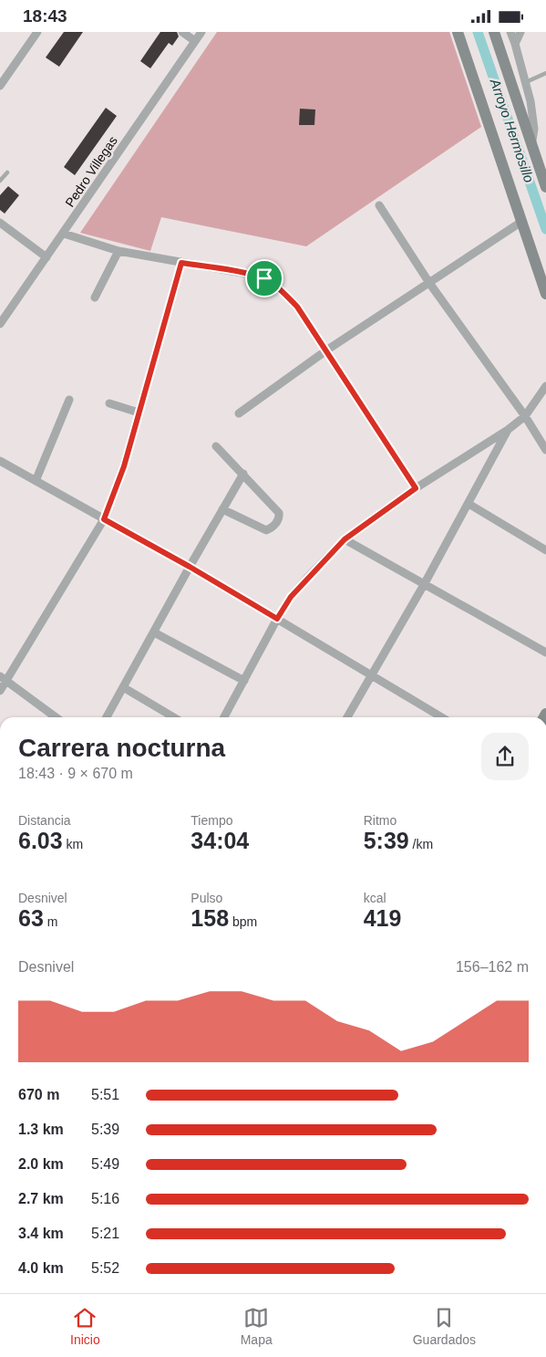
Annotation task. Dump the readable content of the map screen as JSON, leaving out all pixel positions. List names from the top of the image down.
{
  "streets": {
    "street": ["Pedro Villegas"]
  },
  "water": ["Arroyo Hermosillo"],
  "page": {
    "status": "18:43",
    "heading": ["Carrera nocturna", "18:43 · 9 × 670 m"],
    "stats": [
      ["Distancia", "6.03 km"],
      ["Tiempo", "34:04"],
      ["Ritmo", "5:39 /km"],
      ["Desnivel", "63 m"],
      ["Pulso", "158 bpm"],
      ["kcal", "419"]
    ],
    "chart": ["Desnivel", "156–162 m"],
    "list": [
      {
        "name": "670 m",
        "note": "5:51"
      },
      {
        "name": "1.3 km",
        "note": "5:39"
      },
      {
        "name": "2.0 km",
        "note": "5:49"
      },
      {
        "name": "2.7 km",
        "note": "5:16"
      },
      {
        "name": "3.4 km",
        "note": "5:21"
      },
      {
        "name": "4.0 km",
        "note": "5:52"
      }
    ],
    "tabs": ["Inicio", "Mapa", "Guardados"]
  }
}
